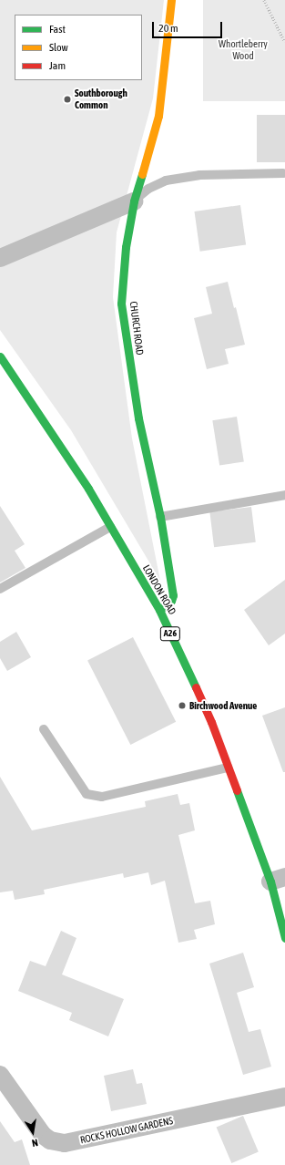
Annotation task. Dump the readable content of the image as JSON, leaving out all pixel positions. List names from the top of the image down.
{
  "streets": {
    "main road": ["CHURCH ROAD", "LONDON ROAD", "A26"],
    "street": ["ROCKS HOLLOW GARDENS"]
  },
  "crossings": [
    ["CHURCH ROAD", "LONDON ROAD"]
  ],
  "parks": ["Whortleberry Wood"],
  "places": ["Southborough Common", "Birchwood Avenue"],
  "legend": ["Fast", "Slow", "Jam"],
  "scale_bar": "20 m",
  "north": "bottom"
}
